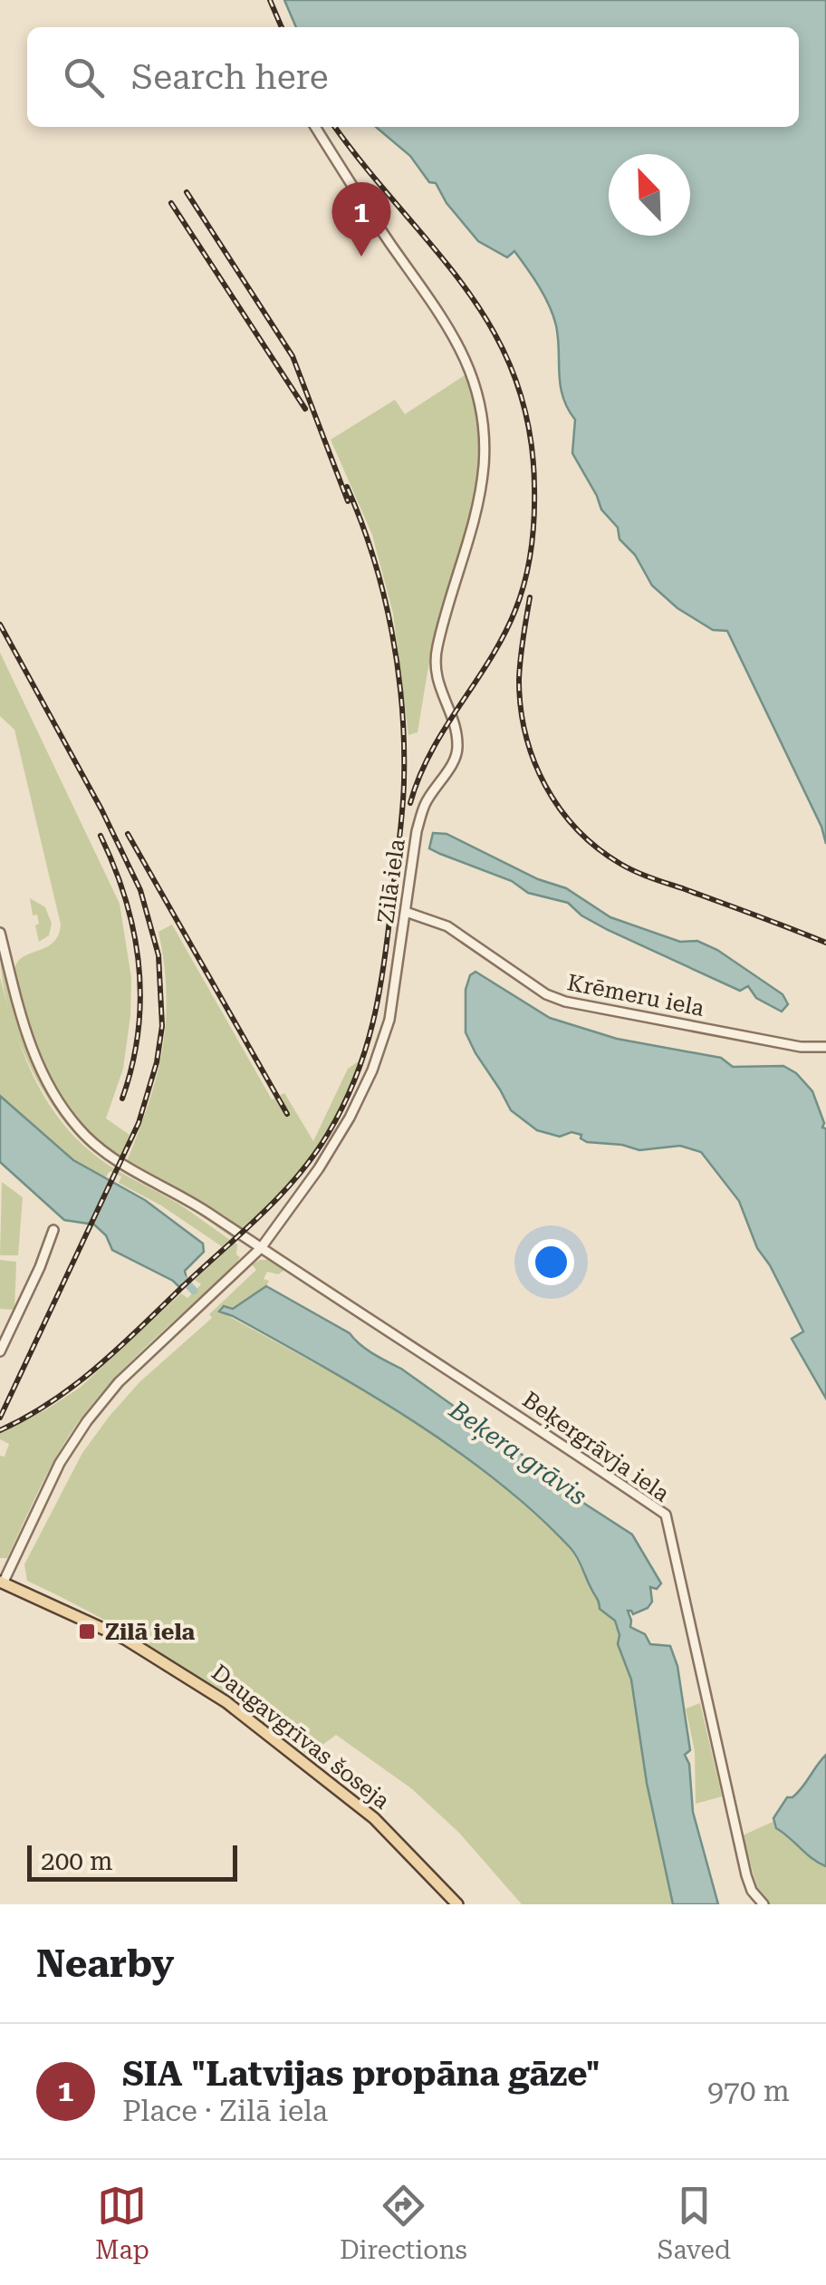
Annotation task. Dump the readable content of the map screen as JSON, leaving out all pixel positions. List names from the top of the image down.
{
  "streets": {
    "main road": ["Daugavgrīvas šoseja"],
    "street": ["Zilā iela", "Krēmeru iela", "Beķergrāvja iela"]
  },
  "crossings": [
    ["Zilā iela", "Krēmeru iela"],
    ["Zilā iela", "Beķergrāvja iela"],
    ["Zilā iela", "Daugavgrīvas šoseja"]
  ],
  "water": ["Beķera grāvis"],
  "places": {
    "transit": ["Zilā iela"]
  },
  "scale_bar": "200 m",
  "north": "top left",
  "page": {
    "search": "Search here",
    "pins": "1",
    "scale": "200 m",
    "heading": "Nearby",
    "list": [
      {
        "mark": "1",
        "name": "SIA \"Latvijas propāna gāze\"",
        "note": "Place · Zilā iela",
        "value": "970 m"
      }
    ],
    "nav": ["Map", "Directions", "Saved"]
  }
}
